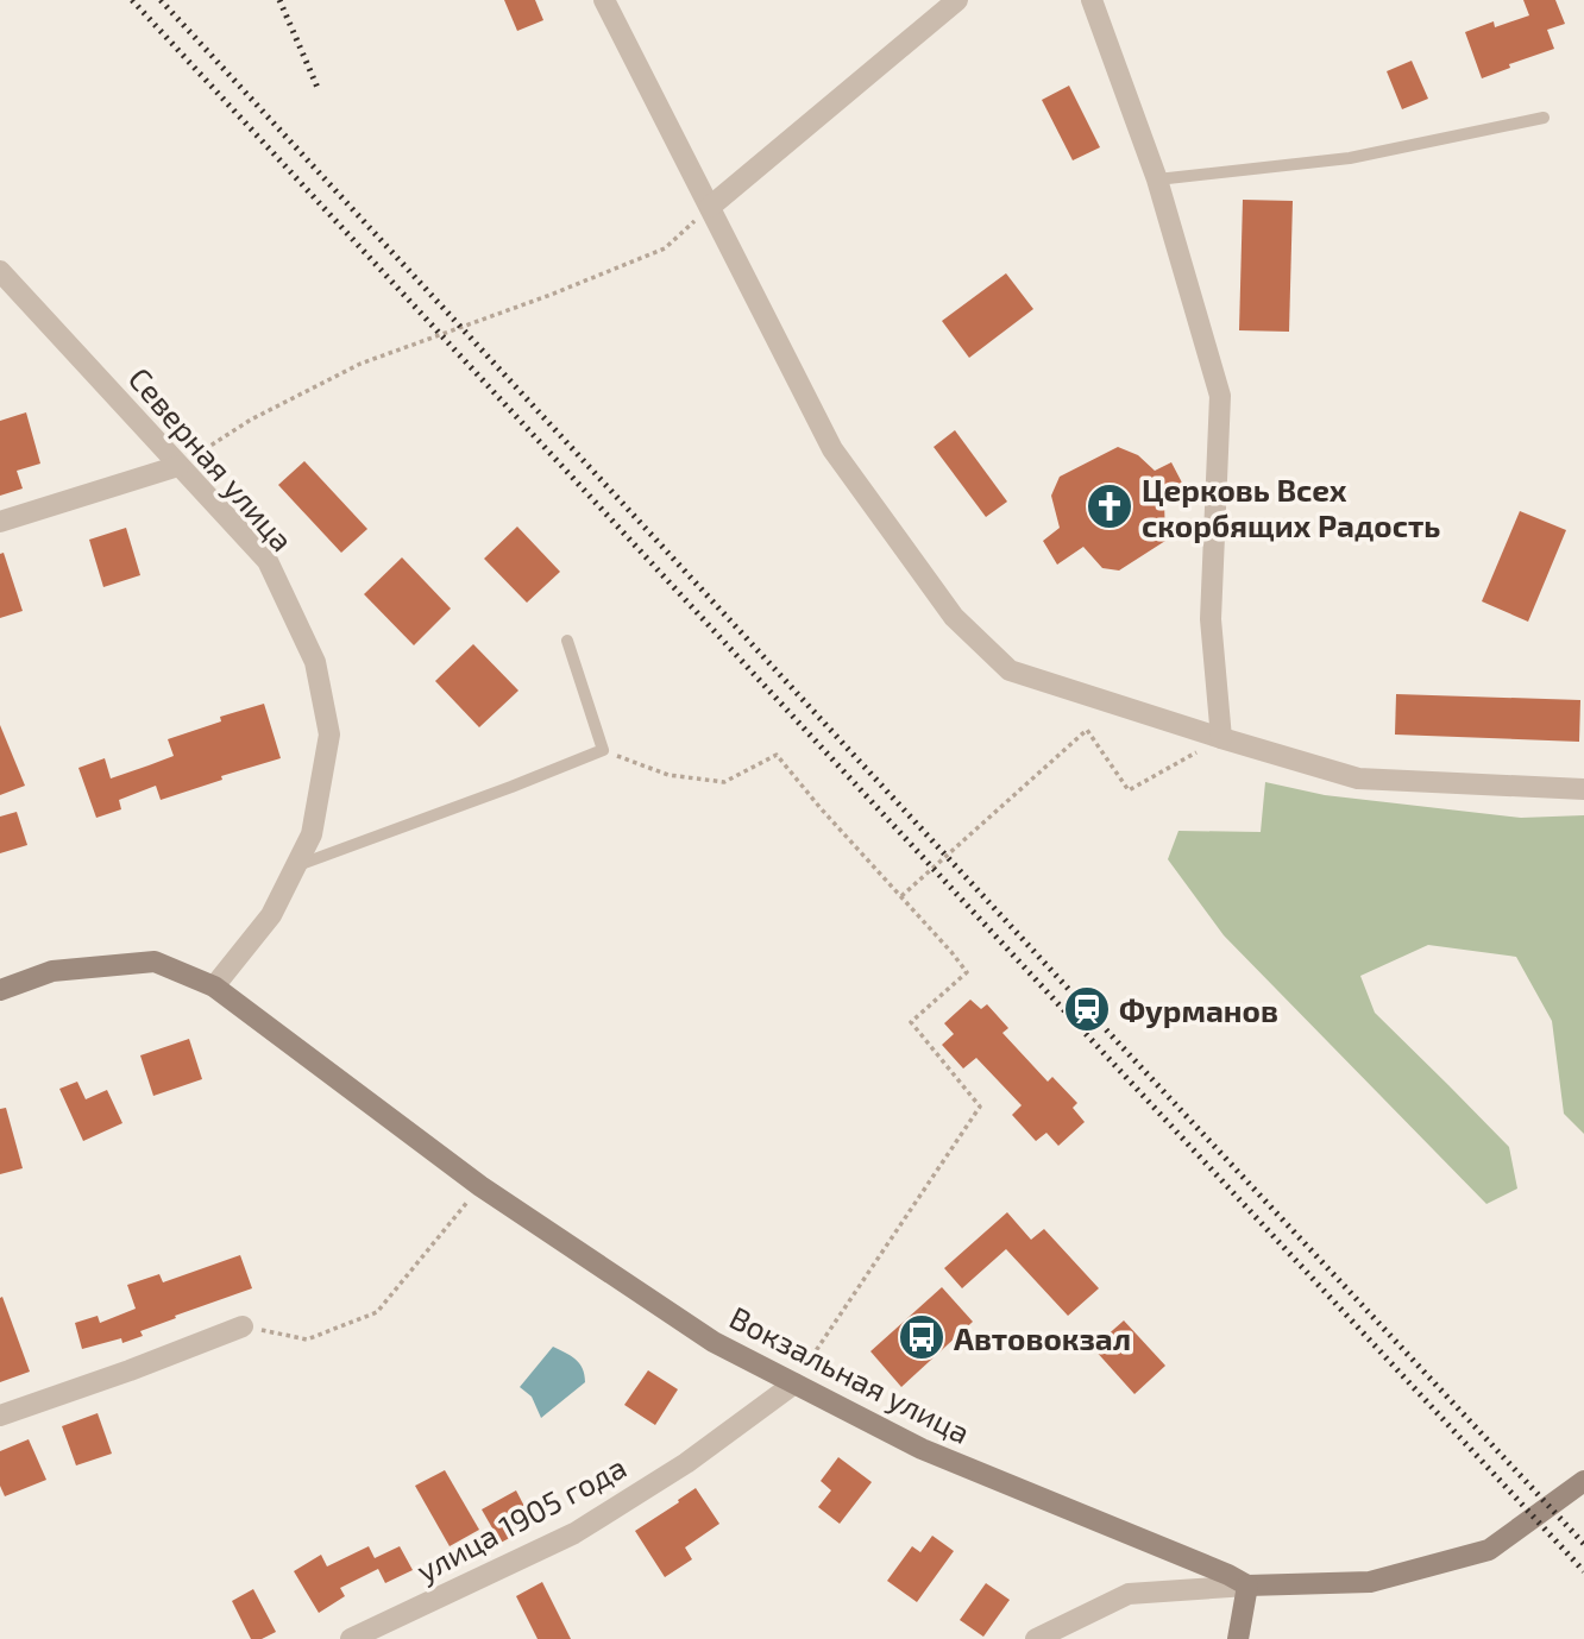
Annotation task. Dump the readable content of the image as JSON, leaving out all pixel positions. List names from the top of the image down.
{
  "streets": {
    "main road": ["Вокзальная улица"],
    "street": ["Северная улица", "улица 1905 года"]
  },
  "crossings": [
    ["Северная улица", "Вокзальная улица"],
    ["Вокзальная улица", "улица 1905 года"]
  ],
  "places": {
    "church": ["Церковь Всех скорбящих Радость"],
    "station": ["Фурманов"],
    "bus stop": ["Автовокзал"]
  }
}
